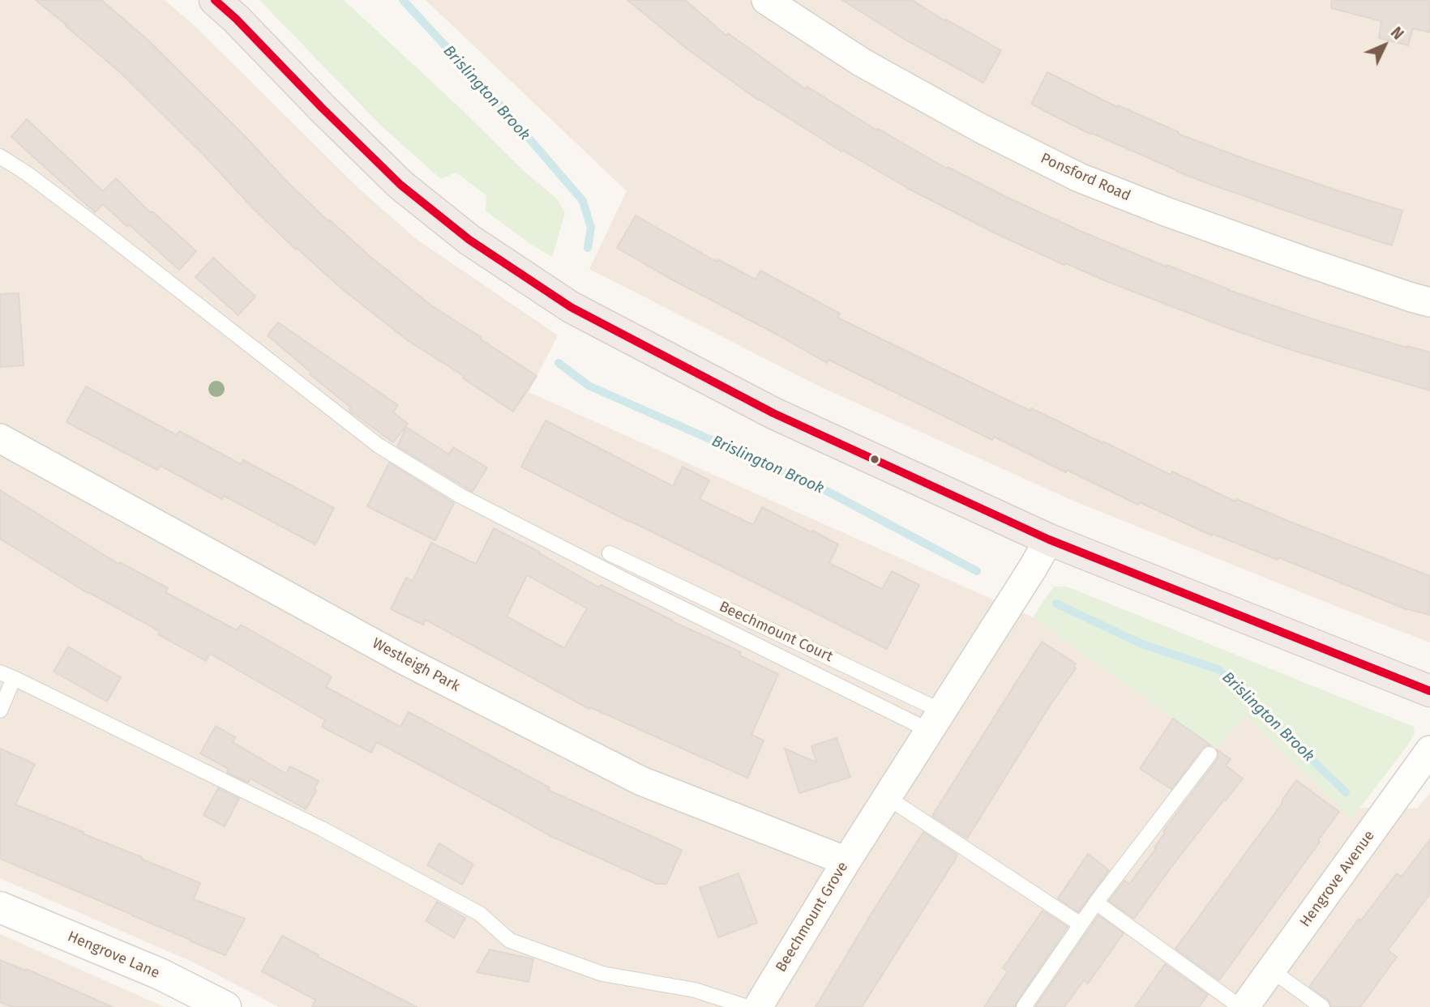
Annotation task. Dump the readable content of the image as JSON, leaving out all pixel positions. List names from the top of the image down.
{
  "streets": {
    "street": [
      "Ponsford Road",
      "Westleigh Park",
      "Hengrove Avenue",
      "Beechmount Grove",
      "Hengrove Lane"
    ],
    "lane": ["Beechmount Court"]
  },
  "crossings": [
    ["Beechmount Court", "Beechmount Grove"],
    ["Westleigh Park", "Beechmount Grove"]
  ],
  "water": ["Brislington Brook"],
  "north": "top right"
}
